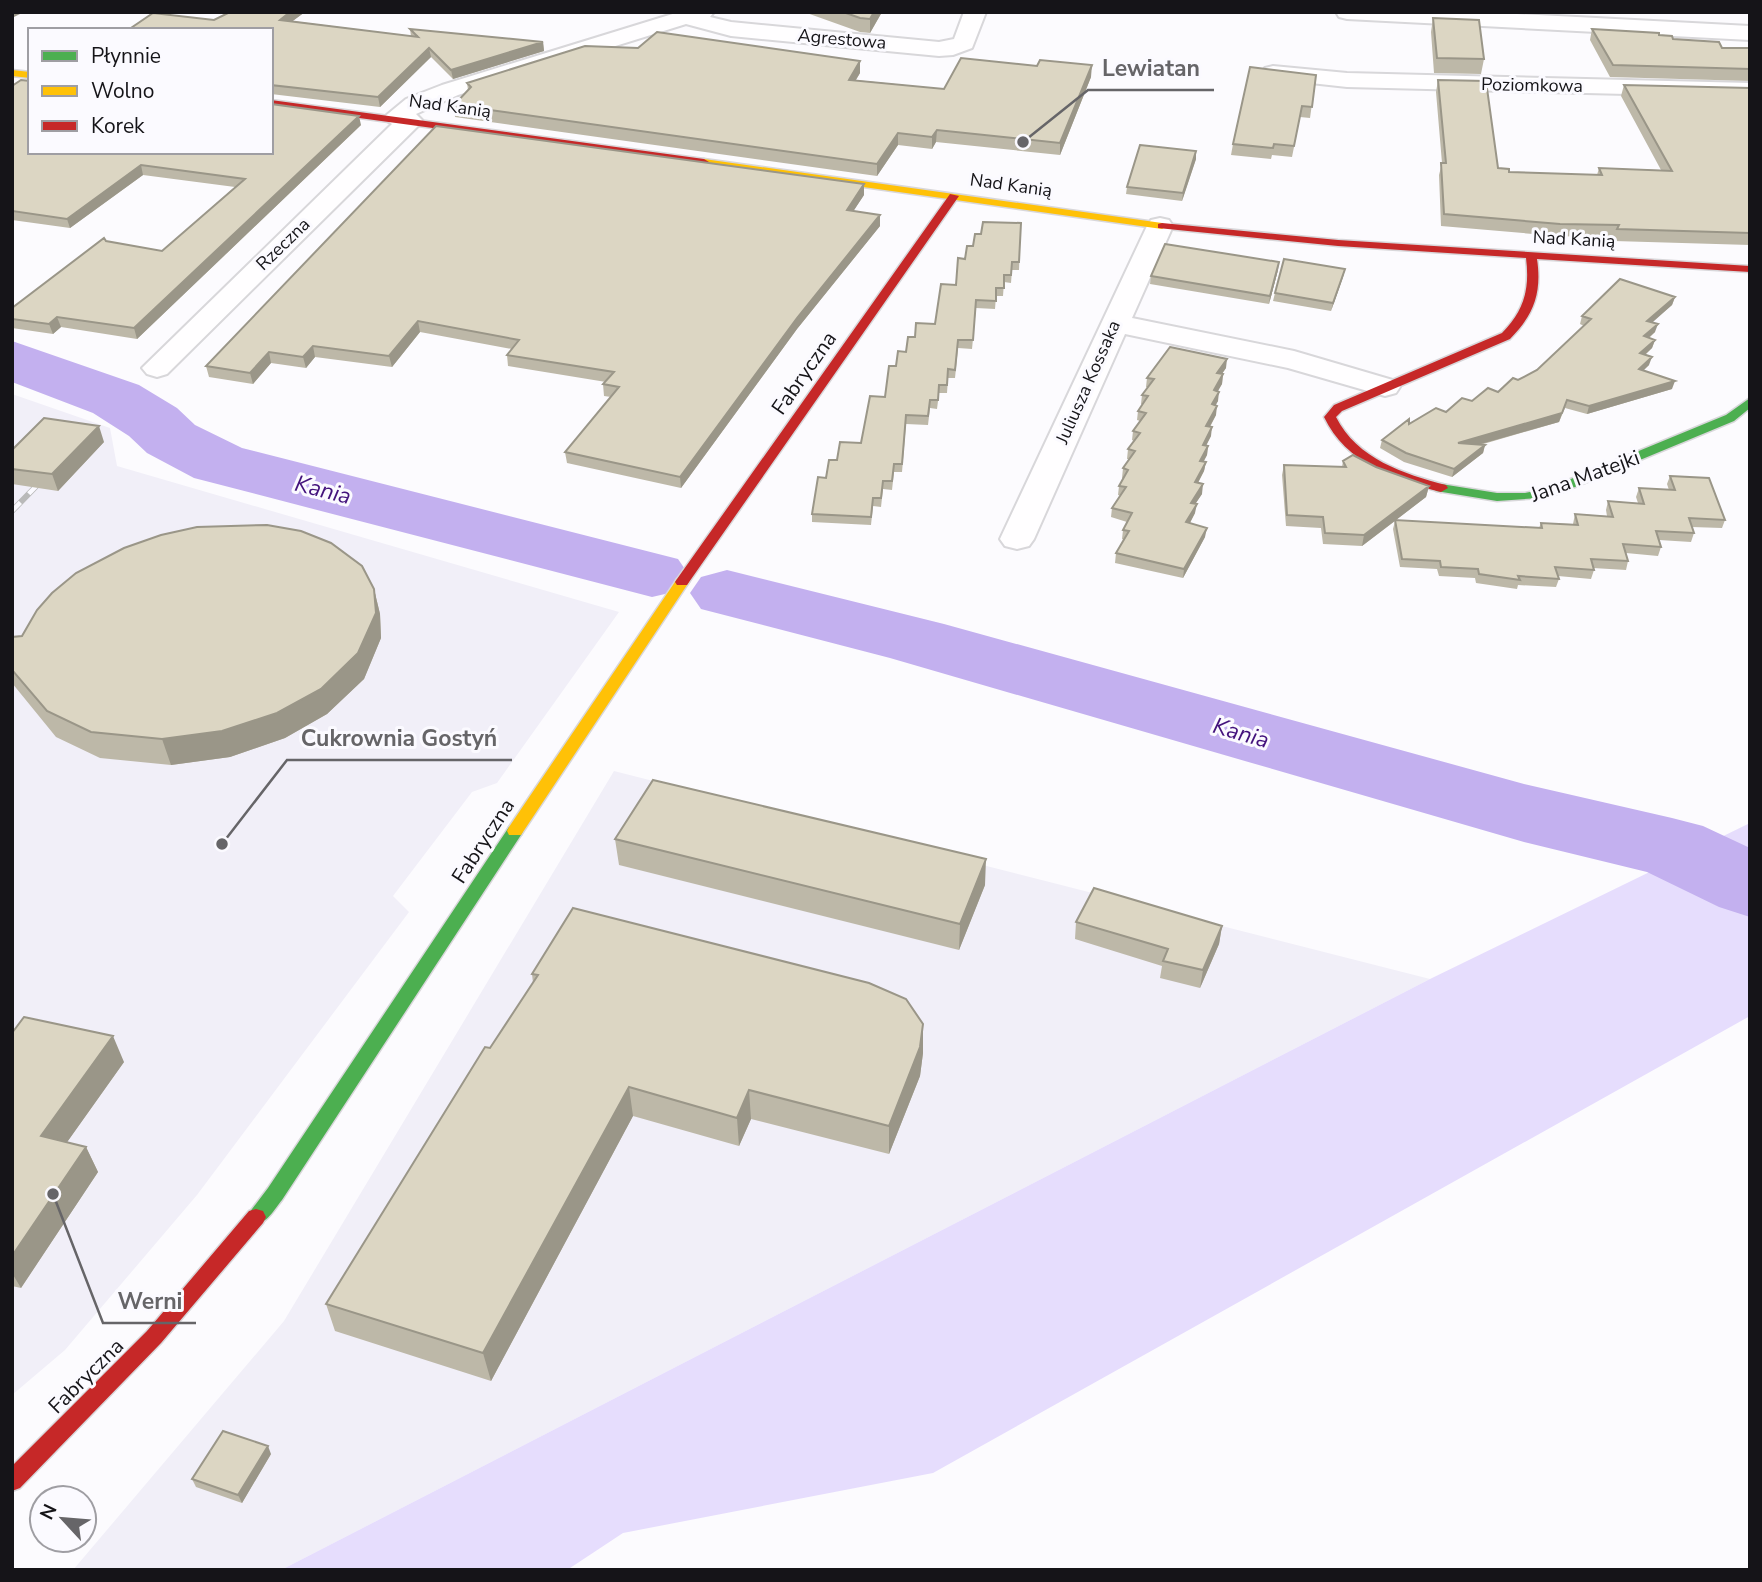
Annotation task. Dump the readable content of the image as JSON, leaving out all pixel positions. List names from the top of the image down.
{
  "streets": {
    "street": [
      "Agrestowa",
      "Poziomkowa",
      "Nad Kanią",
      "Rzeczna",
      "Fabryczna",
      "Juliusza Kossaka",
      "Jana Matejki"
    ]
  },
  "crossings": [
    ["Agrestowa", "Rzeczna"],
    ["Nad Kanią", "Rzeczna"],
    ["Nad Kanią", "Fabryczna"],
    ["Nad Kanią", "Juliusza Kossaka"],
    ["Nad Kanią", "Jana Matejki"]
  ],
  "water": ["Kania"],
  "places": ["Lewiatan", "Cukrownia Gostyń", "Werni"],
  "legend": ["Płynnie", "Wolno", "Korek"],
  "north": "top left"
}
